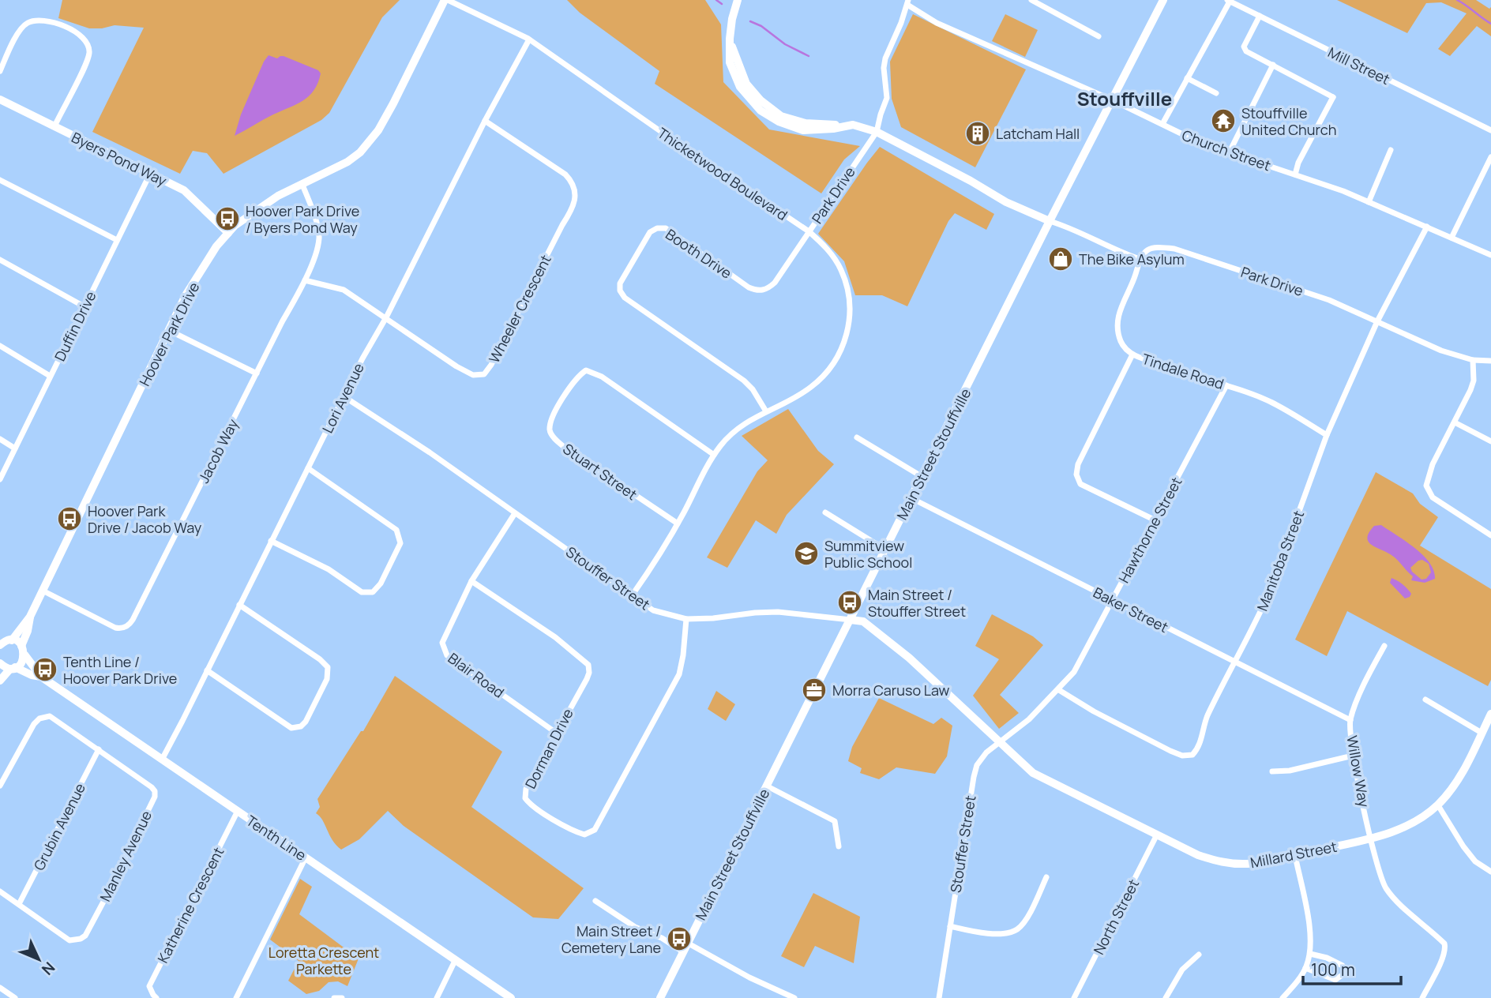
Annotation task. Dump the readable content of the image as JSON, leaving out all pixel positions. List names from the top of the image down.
{
  "streets": {
    "street": [
      "Mill Street",
      "Church Street",
      "Byers Pond Way",
      "Thicketwood Boulevard",
      "Park Drive",
      "Booth Drive",
      "Wheeler Crescent",
      "Duffin Drive",
      "Hoover Park Drive",
      "Tindale Road",
      "Lori Avenue",
      "Jacob Way",
      "Main Street Stouffville",
      "Stuart Street",
      "Hawthorne Street",
      "Manitoba Street",
      "Stouffer Street",
      "Baker Street",
      "Blair Road",
      "Dorman Drive",
      "Willow Way",
      "Grubin Avenue",
      "Tenth Line",
      "Millard Street",
      "Manley Avenue",
      "Katherine Crescent",
      "North Street"
    ]
  },
  "crossings": [
    ["Church Street", "Park Drive"],
    ["Church Street", "Main Street Stouffville"],
    ["Church Street", "Manitoba Street"],
    ["Byers Pond Way", "Duffin Drive"],
    ["Byers Pond Way", "Hoover Park Drive"],
    ["Thicketwood Boulevard", "Park Drive"],
    ["Thicketwood Boulevard", "Booth Drive"],
    ["Thicketwood Boulevard", "Hoover Park Drive"],
    ["Thicketwood Boulevard", "Lori Avenue"],
    ["Thicketwood Boulevard", "Stuart Street"],
    ["Thicketwood Boulevard", "Stouffer Street"],
    ["Park Drive", "Booth Drive"],
    ["Park Drive", "Tindale Road"],
    ["Park Drive", "Manitoba Street"],
    ["Wheeler Crescent", "Lori Avenue"],
    ["Wheeler Crescent", "Jacob Way"],
    ["Hoover Park Drive", "Jacob Way"],
    ["Hoover Park Drive", "Tenth Line"],
    ["Tindale Road", "Hawthorne Street"],
    ["Tindale Road", "Manitoba Street"],
    ["Lori Avenue", "Stouffer Street"],
    ["Lori Avenue", "Tenth Line"],
    ["Main Street Stouffville", "Stouffer Street"],
    ["Main Street Stouffville", "Baker Street"],
    ["Hawthorne Street", "Manitoba Street"],
    ["Hawthorne Street", "Stouffer Street"],
    ["Hawthorne Street", "Baker Street"],
    ["Hawthorne Street", "Millard Street"],
    ["Manitoba Street", "Baker Street"],
    ["Stouffer Street", "Blair Road"],
    ["Stouffer Street", "Dorman Drive"],
    ["Stouffer Street", "Millard Street"],
    ["Baker Street", "Willow Way"],
    ["Blair Road", "Dorman Drive"],
    ["Willow Way", "Millard Street"],
    ["Grubin Avenue", "Manley Avenue"],
    ["Tenth Line", "Katherine Crescent"],
    ["Millard Street", "North Street"]
  ],
  "districts": ["Stouffville"],
  "parks": ["Loretta Crescent Parkette"],
  "places": {
    "temple": ["Stouffville United Church"],
    "building": ["Latcham Hall"],
    "bus stop": [
      "Hoover Park Drive / Byers Pond Way",
      "Hoover Park Drive / Jacob Way",
      "Main Street / Stouffer Street",
      "Tenth Line / Hoover Park Drive",
      "Main Street / Cemetery Lane"
    ],
    "shop": ["The Bike Asylum"],
    "school or university": ["Summitview Public School"],
    "office": ["Morra Caruso Law"]
  },
  "scale_bar": "100 m",
  "north": "bottom right"
}
